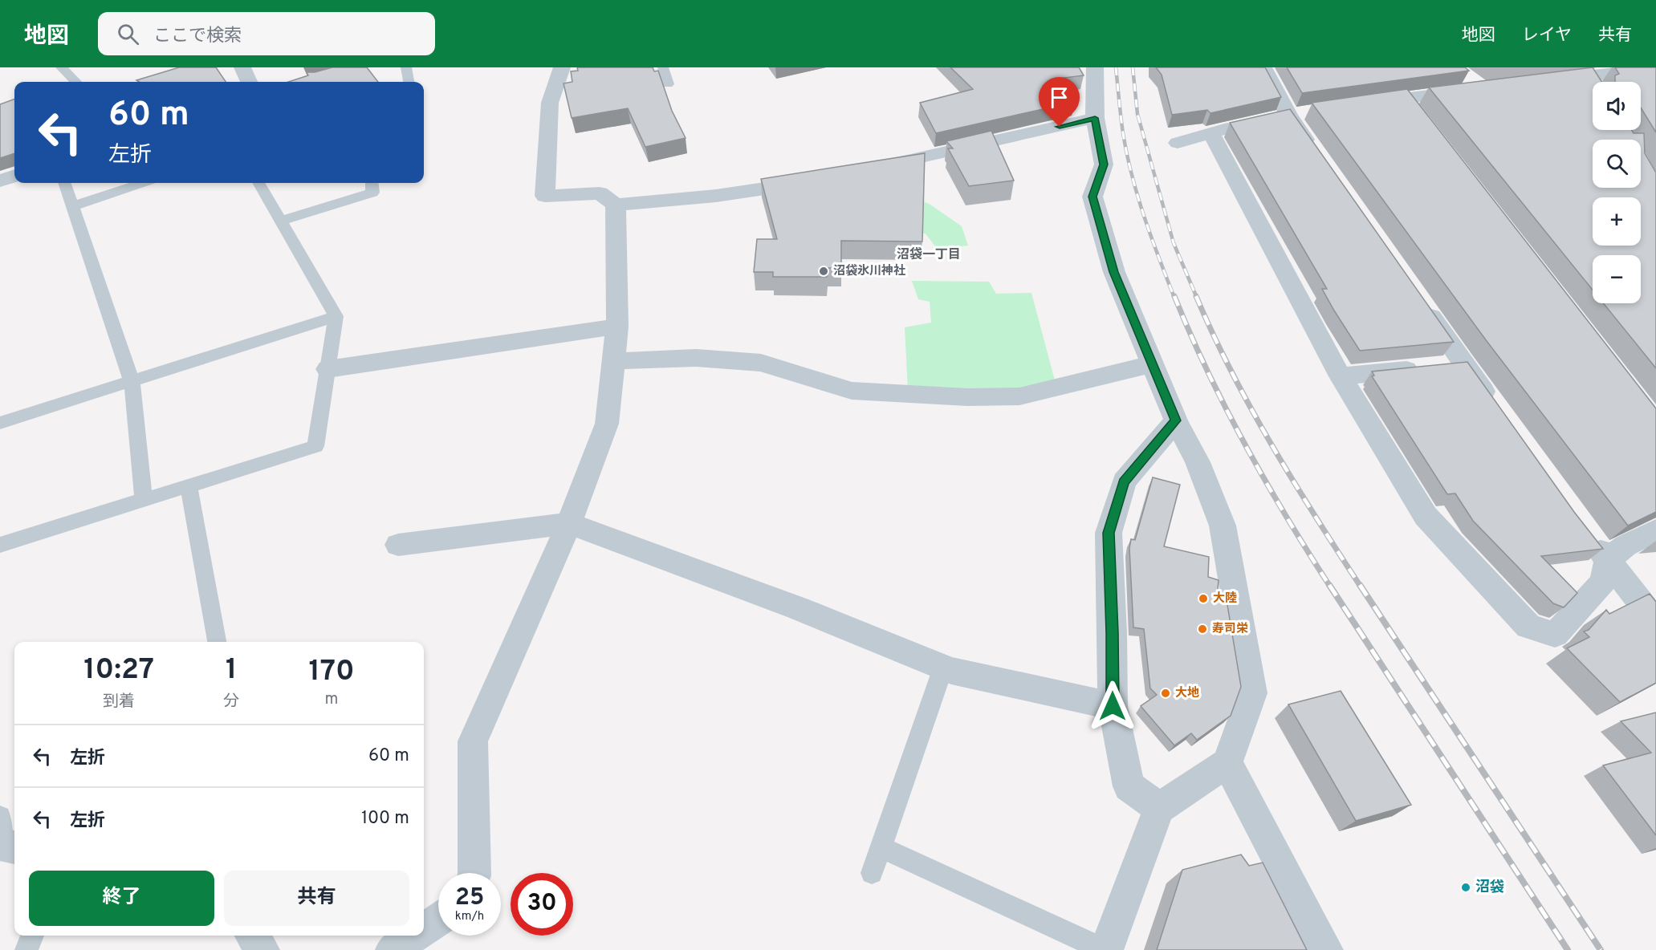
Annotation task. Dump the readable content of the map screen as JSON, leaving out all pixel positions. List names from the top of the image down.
{
  "districts": ["沼袋一丁目"],
  "places": [
    "沼袋氷川神社",
    "大陸",
    "寿司栄",
    "大地",
    "沼袋"
  ],
  "page": {
    "header": "地図",
    "search": "ここで検索",
    "nav": ["地図", "レイヤ", "共有"],
    "map_buttons": ["+", "−"],
    "turn": ["60 m", "左折"],
    "eta": [
      "10:27",
      "到着",
      "1",
      "分",
      "170",
      "m"
    ],
    "list": [
      {
        "name": "左折",
        "value": "60 m"
      },
      {
        "name": "左折",
        "value": "100 m"
      }
    ],
    "buttons": ["終了", "共有"],
    "speed": "25 km/h",
    "limit": "30"
  }
}
